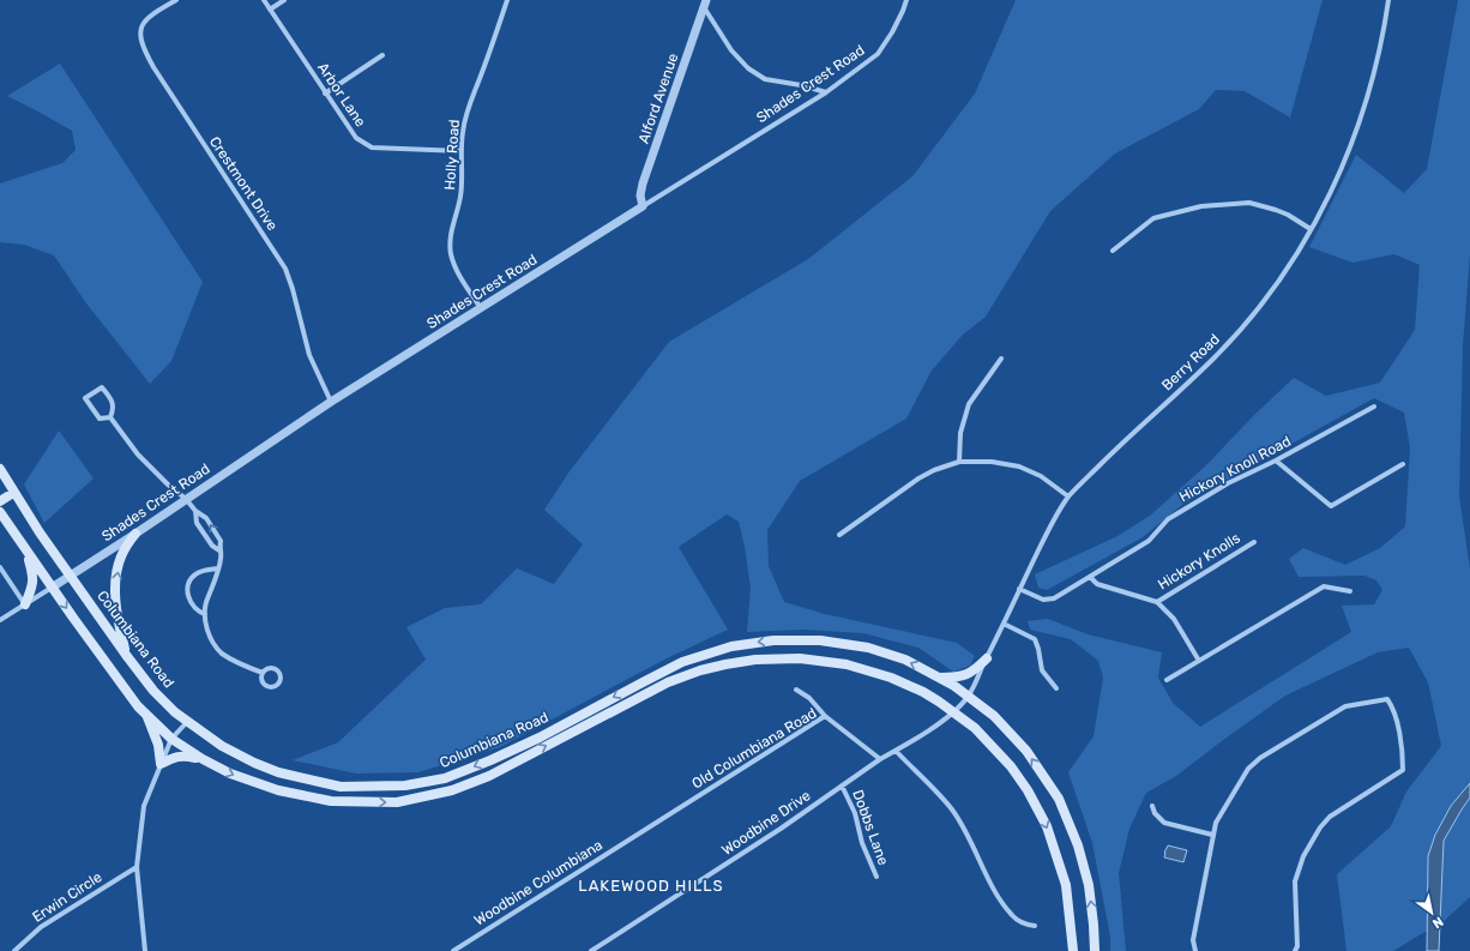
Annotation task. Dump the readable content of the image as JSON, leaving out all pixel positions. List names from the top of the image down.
{
  "streets": {
    "main road": ["Columbiana Road"],
    "street": [
      "Shades Crest Road",
      "Arbor Lane",
      "Alford Avenue",
      "Holly Road",
      "Crestmont Drive",
      "Berry Road",
      "Hickory Knoll Road",
      "Hickory Knolls",
      "Old Columbiana Road",
      "Woodbine Drive",
      "Dobbs Lane",
      "Woodbine Columbiana",
      "Erwin Circle"
    ]
  },
  "crossings": [
    ["Shades Crest Road", "Alford Avenue"],
    ["Shades Crest Road", "Holly Road"],
    ["Shades Crest Road", "Crestmont Drive"],
    ["Shades Crest Road", "Columbiana Road"],
    ["Arbor Lane", "Holly Road"],
    ["Berry Road", "Columbiana Road"],
    ["Berry Road", "Woodbine Drive"],
    ["Hickory Knoll Road", "Hickory Knolls"],
    ["Columbiana Road", "Woodbine Drive"],
    ["Old Columbiana Road", "Woodbine Drive"],
    ["Old Columbiana Road", "Woodbine Columbiana"],
    ["Woodbine Drive", "Dobbs Lane"]
  ],
  "districts": ["LAKEWOOD HILLS"],
  "north": "bottom right"
}
